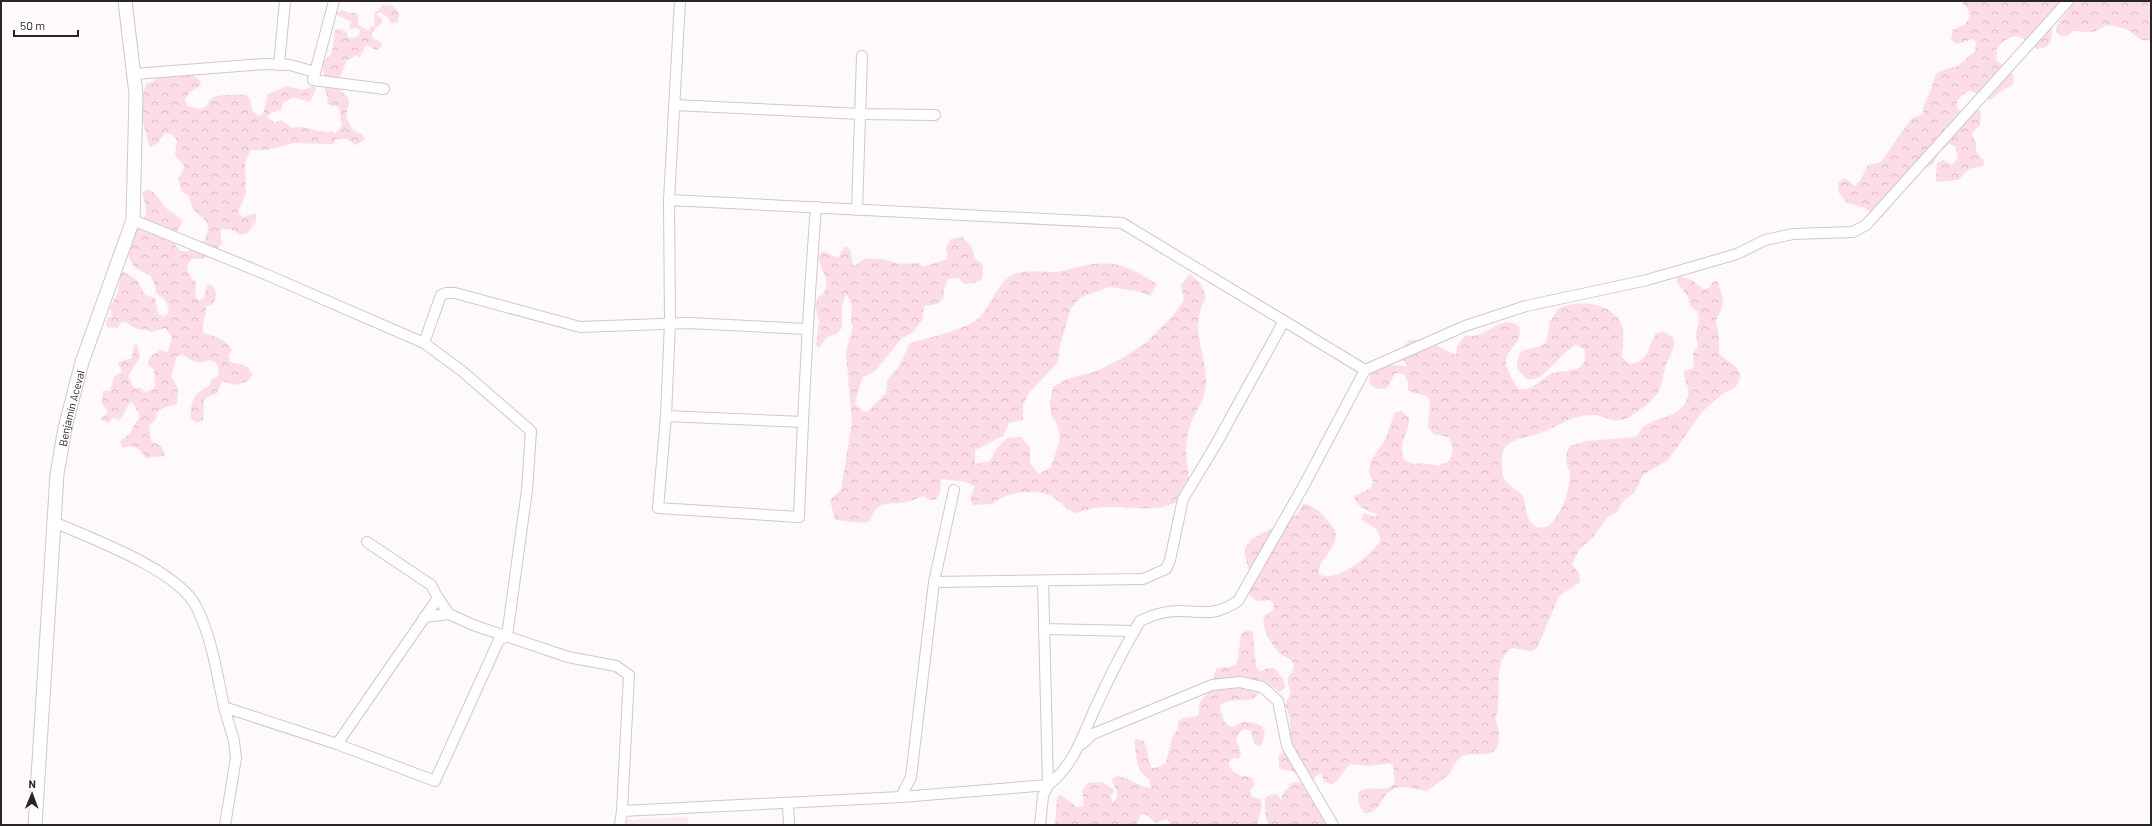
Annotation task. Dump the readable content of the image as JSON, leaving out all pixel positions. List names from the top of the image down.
{
  "streets": {
    "street": ["Benjamín Aceval"]
  },
  "scale_bar": "50 m",
  "north": "top"
}
